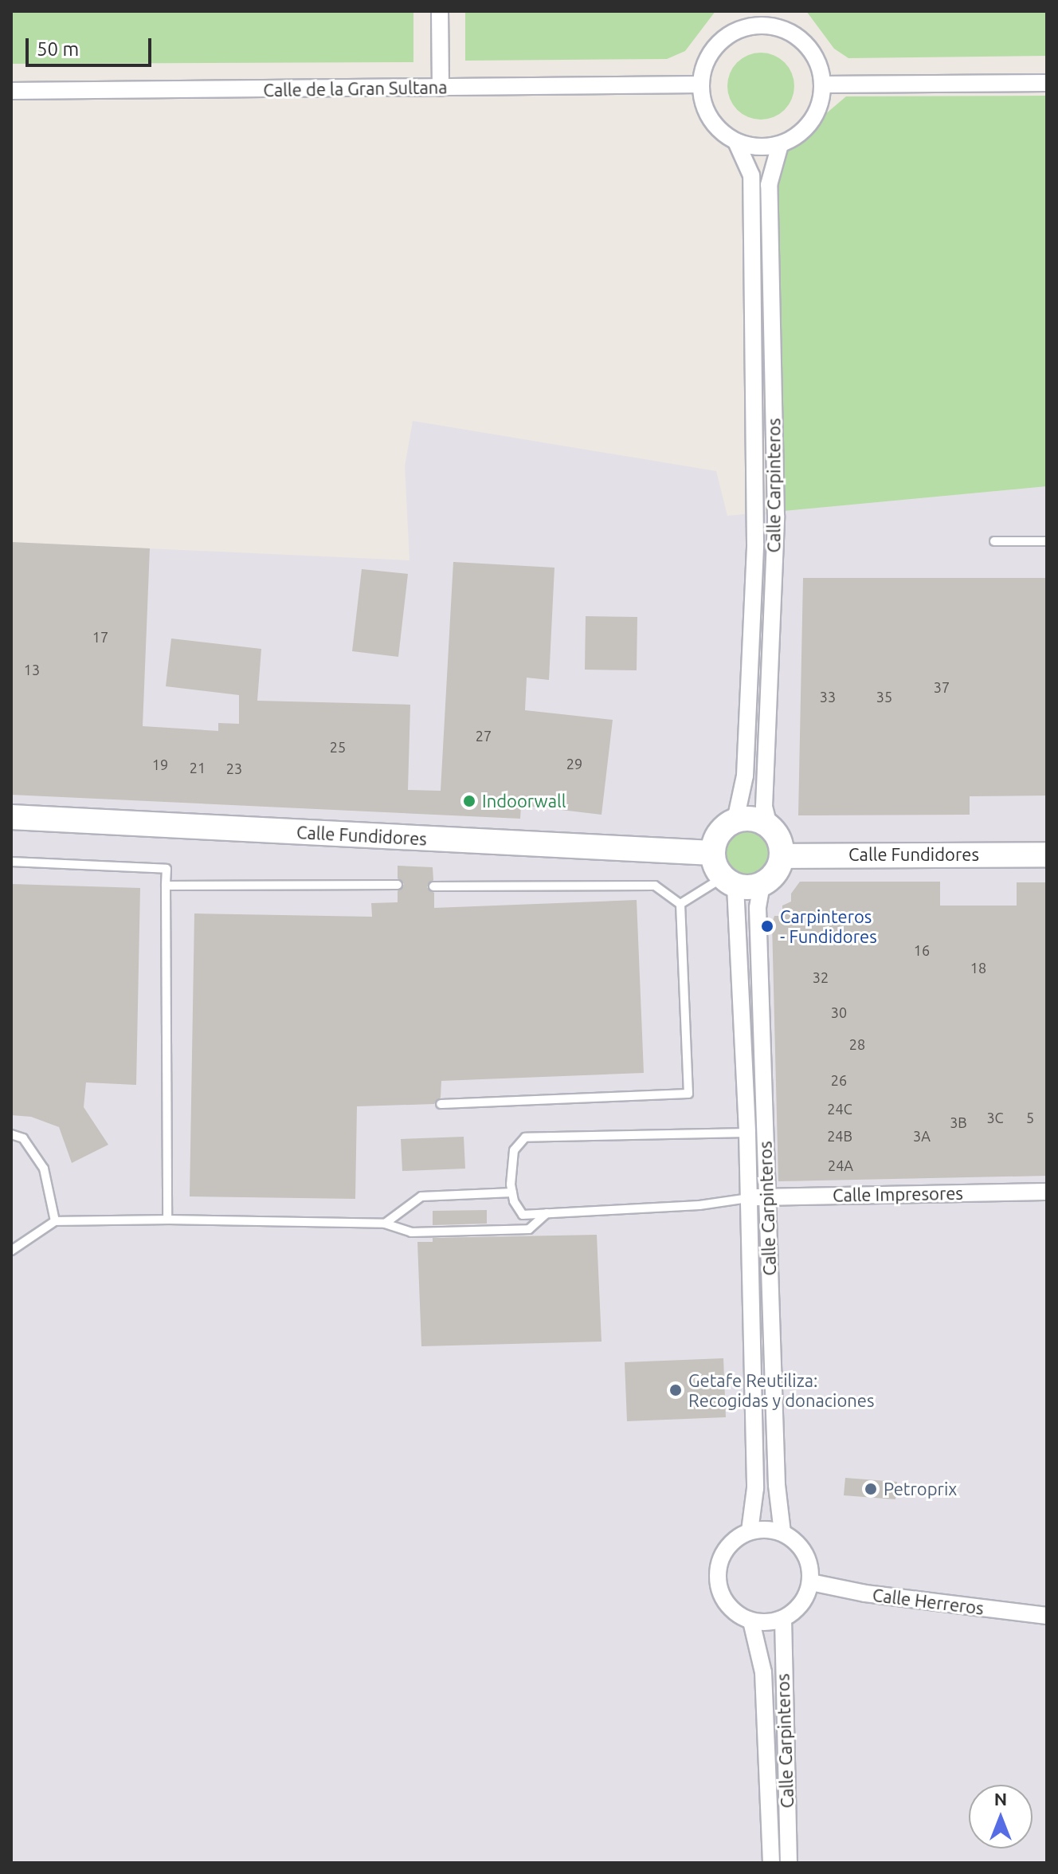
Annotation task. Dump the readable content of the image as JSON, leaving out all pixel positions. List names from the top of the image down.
{
  "streets": {
    "street": [
      "Calle de la Gran Sultana",
      "Calle Carpinteros",
      "Calle Fundidores",
      "Calle Impresores",
      "Calle Herreros"
    ]
  },
  "crossings": [
    ["Calle de la Gran Sultana", "Calle Carpinteros"],
    ["Calle Carpinteros", "Calle Fundidores"],
    ["Calle Carpinteros", "Calle Impresores"],
    ["Calle Carpinteros", "Calle Herreros"]
  ],
  "places": [
    "Indoorwall",
    "Carpinteros - Fundidores",
    "Getafe Reutiliza: Recogidas y donaciones",
    "Petroprix"
  ],
  "house_numbers": [
    "17",
    "13",
    "37",
    "33",
    "35",
    "27",
    "25",
    "29",
    "19",
    "21",
    "23",
    "16",
    "18",
    "32",
    "30",
    "28",
    "26",
    "24C",
    "3C",
    "5",
    "3B",
    "24B",
    "3A",
    "24A"
  ],
  "scale_bar": "50 m",
  "north": "top"
}
